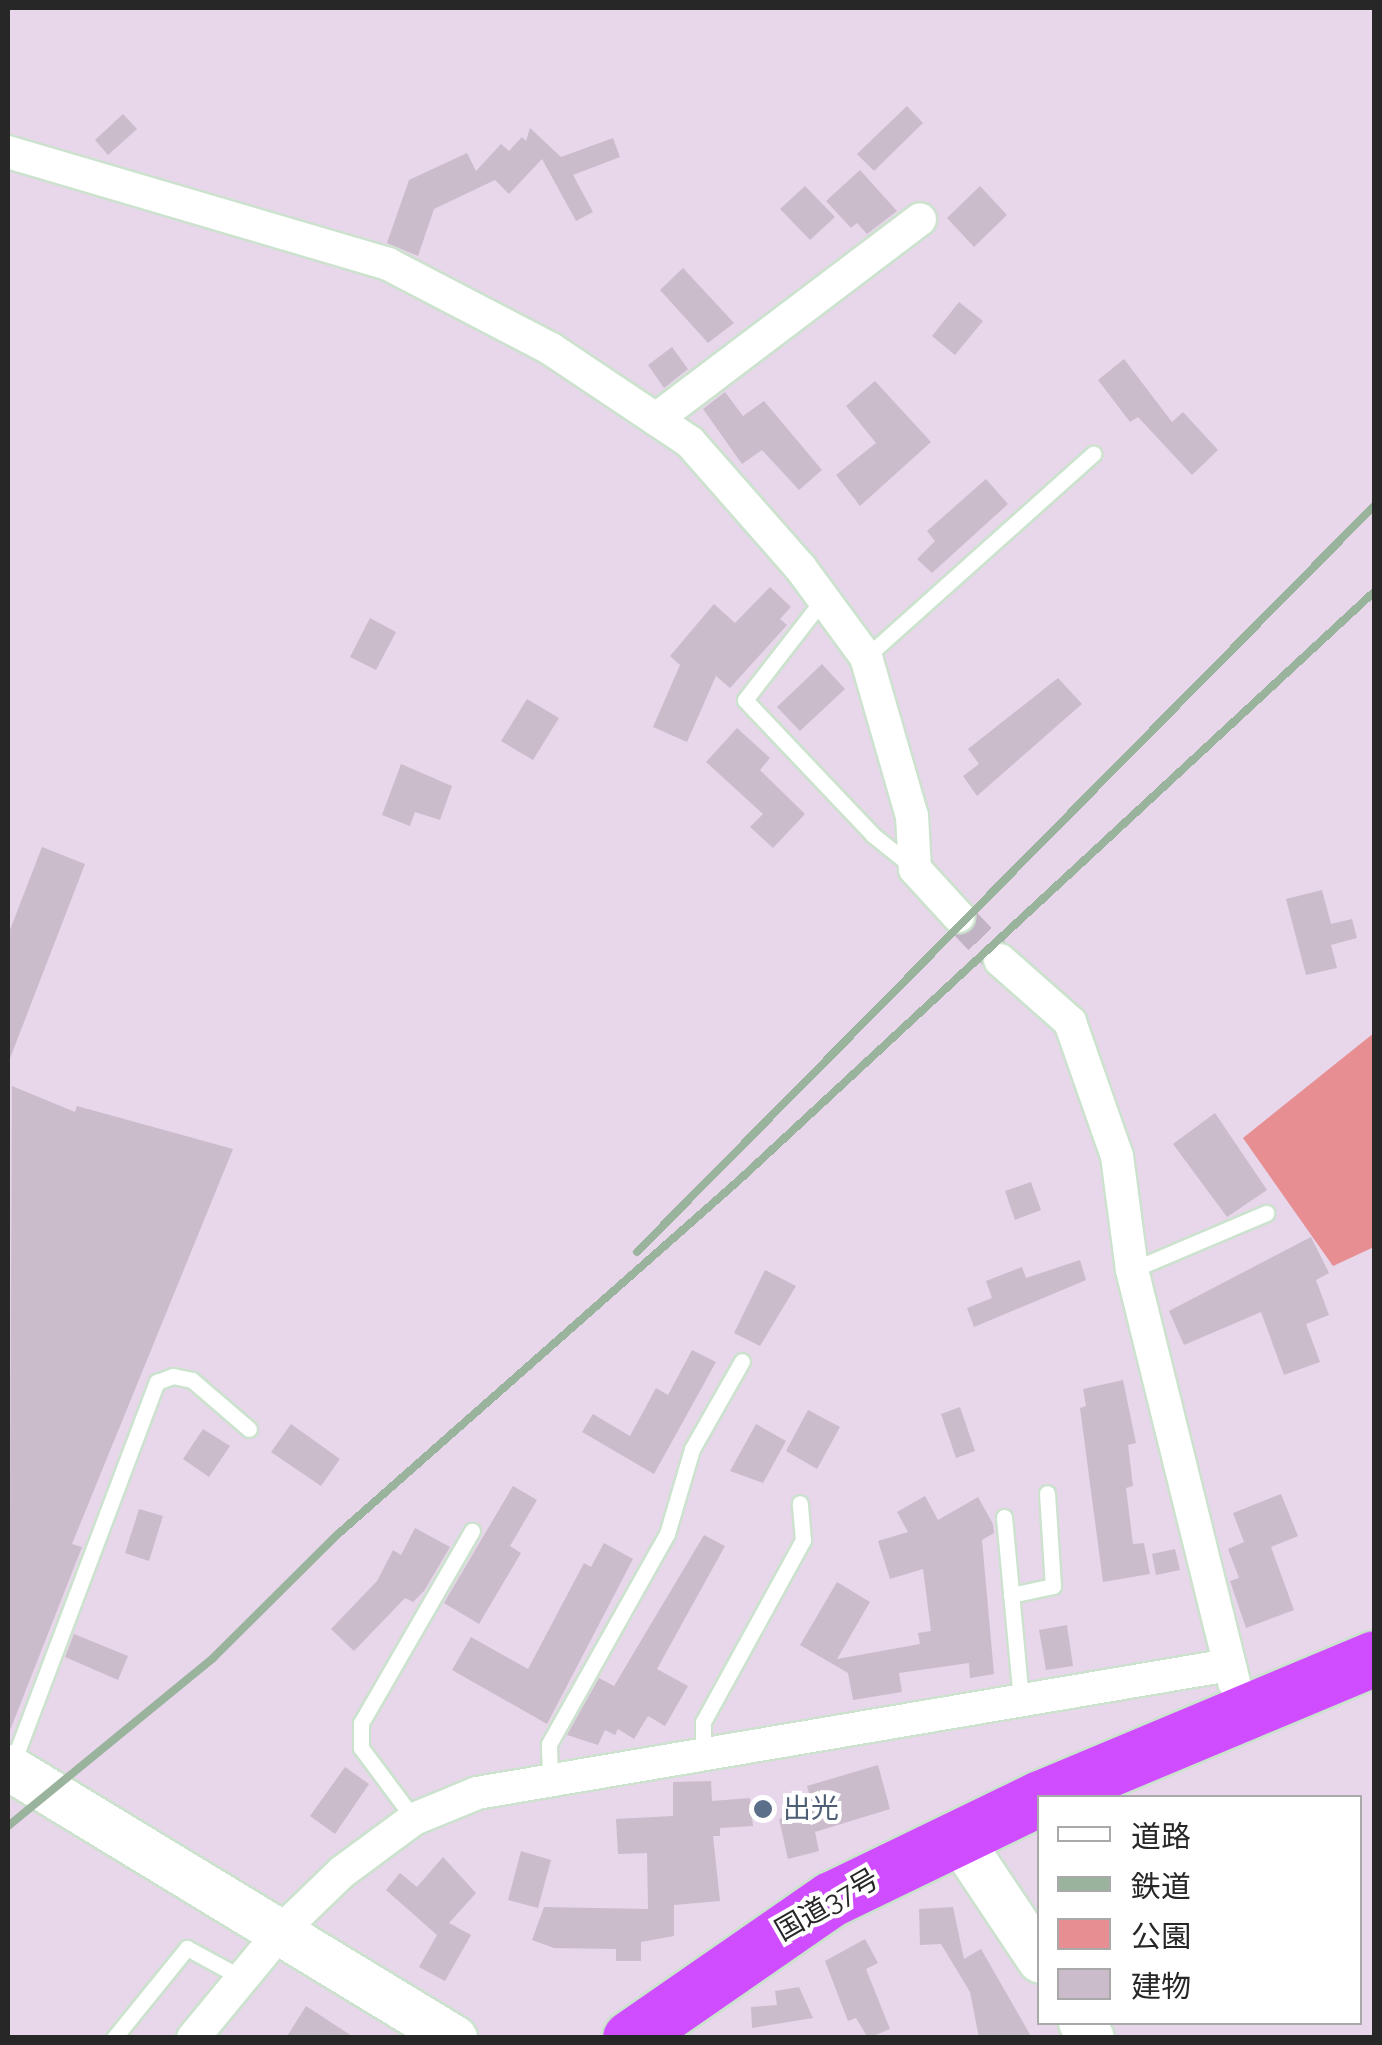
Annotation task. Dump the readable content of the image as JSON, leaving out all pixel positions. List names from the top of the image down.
{
  "streets": {
    "highway": ["国道37号"]
  },
  "places": ["出光"],
  "legend": [
    "道路",
    "鉄道",
    "公園",
    "建物"
  ]
}
